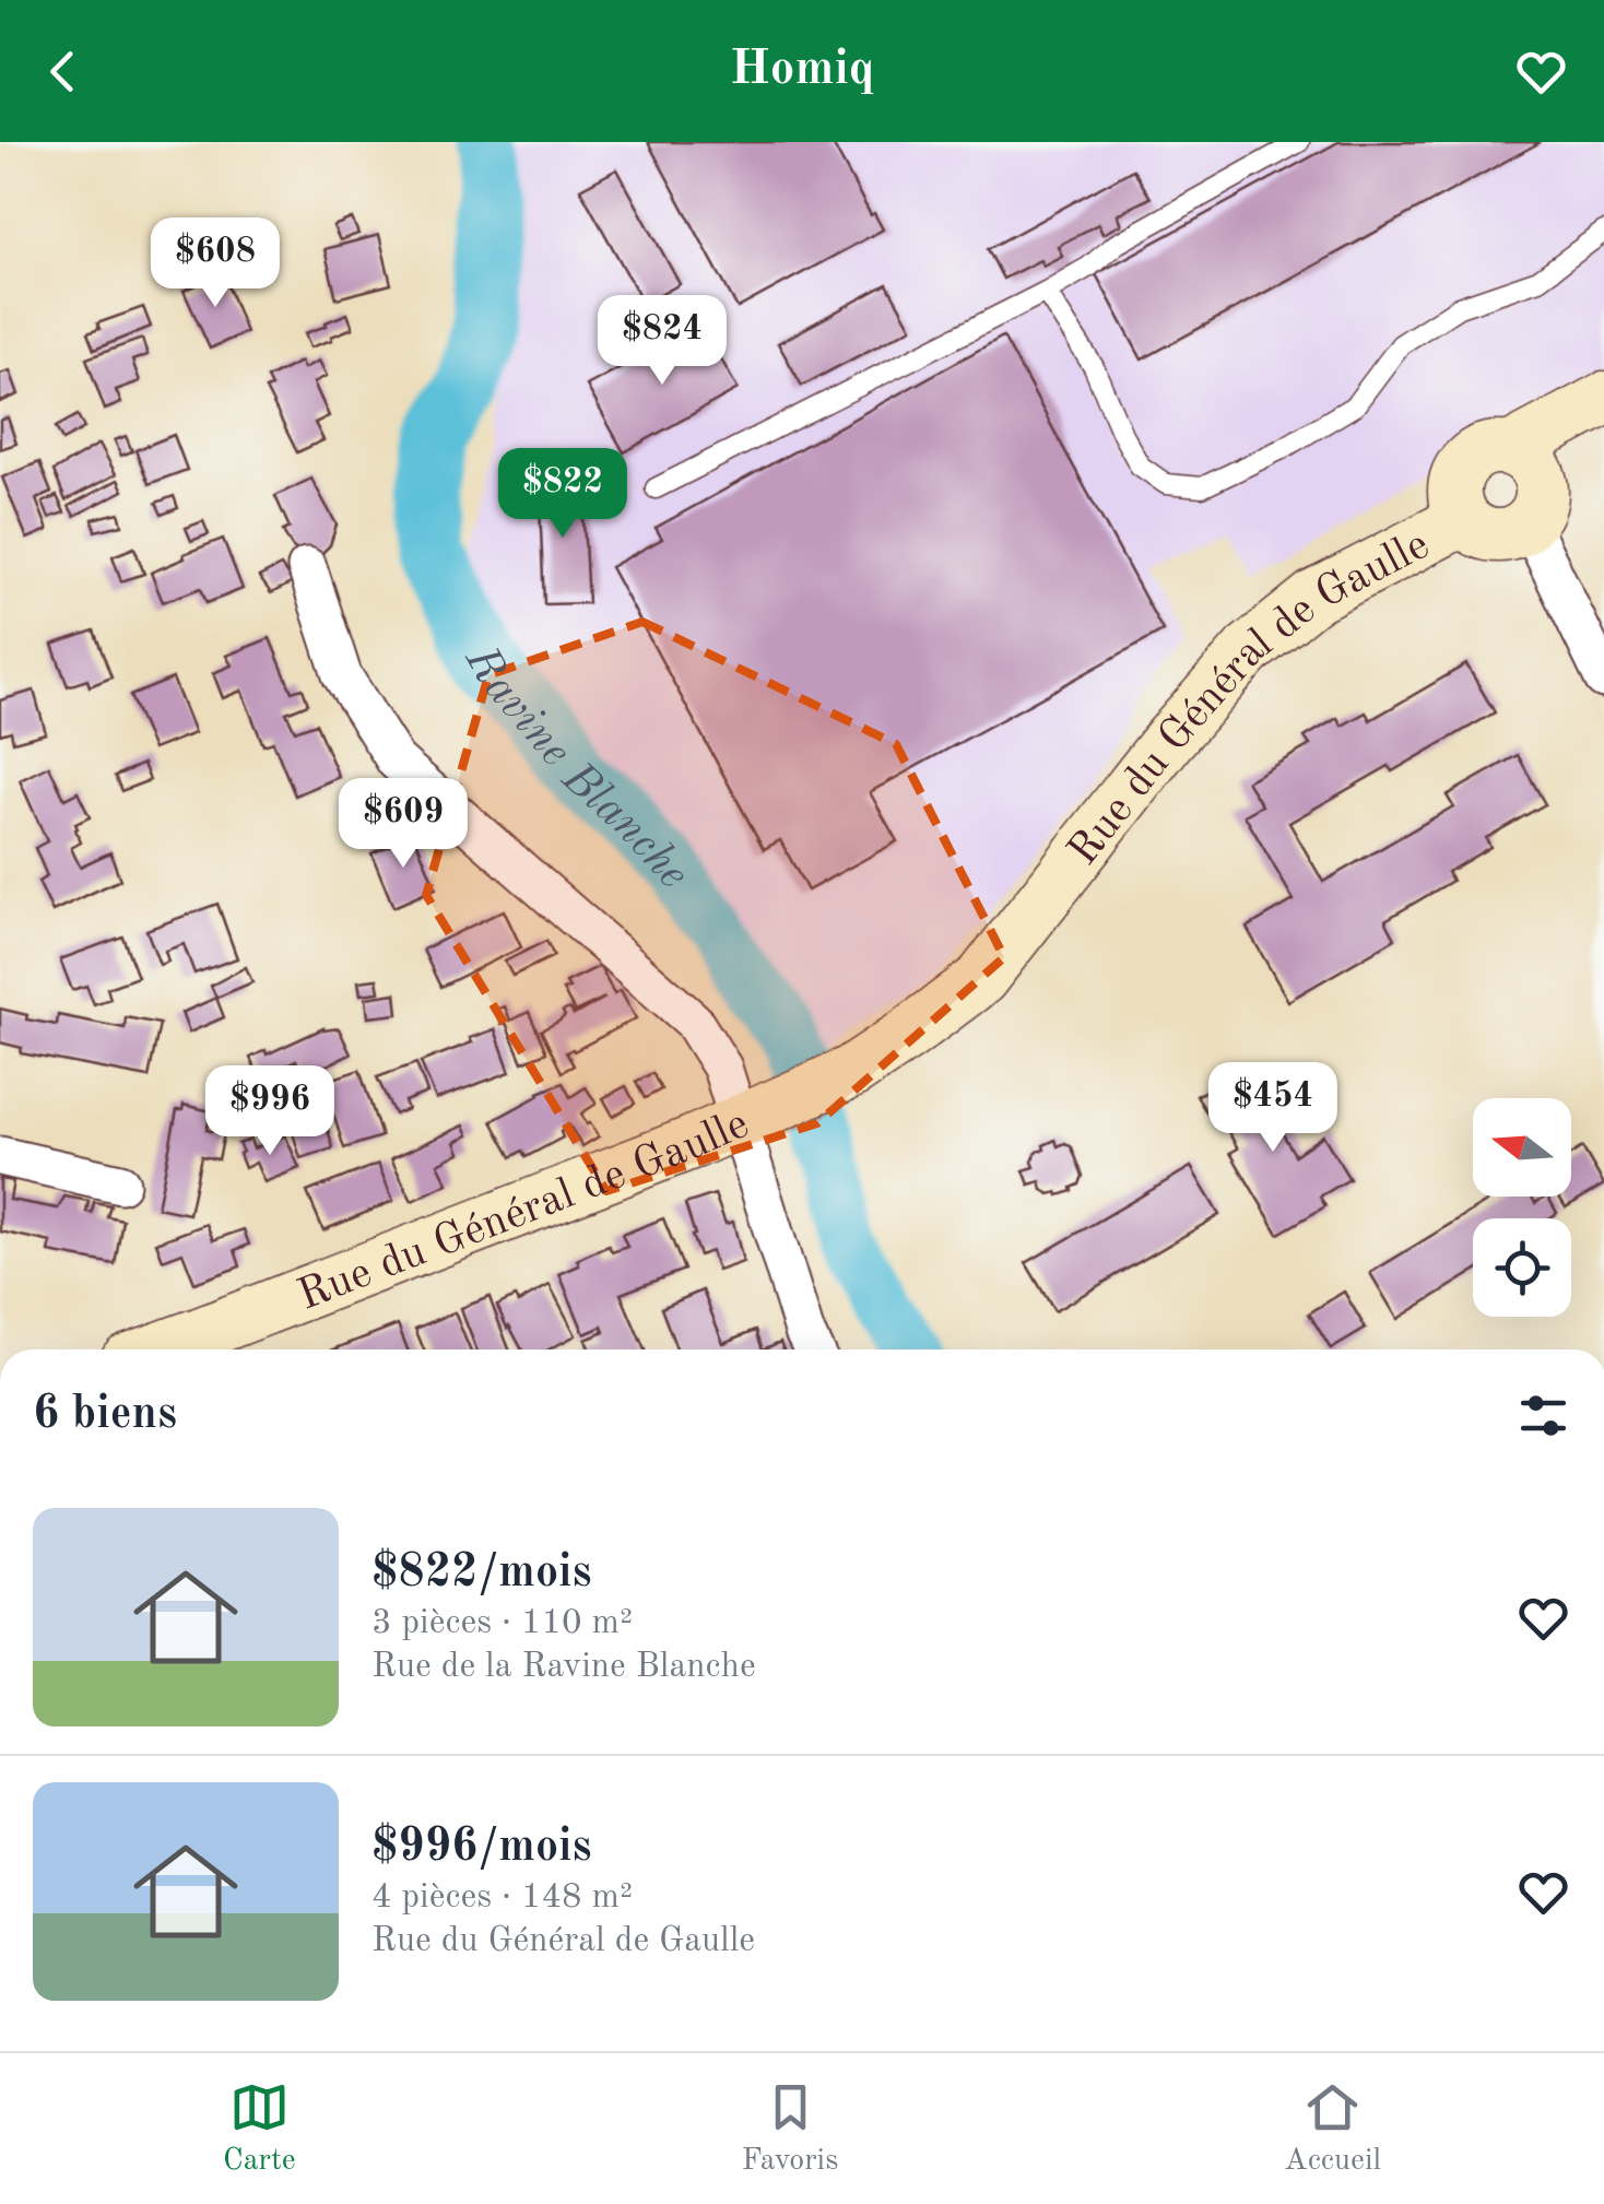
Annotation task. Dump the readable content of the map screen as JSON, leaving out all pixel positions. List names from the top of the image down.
{
  "streets": {
    "main road": ["Rue du Général de Gaulle"]
  },
  "water": ["Ravine Blanche"],
  "north": "left",
  "page": {
    "header": "Homiq",
    "price": [
      "$608",
      "$824",
      "$822",
      "$609",
      "$454",
      "$996"
    ],
    "heading": "6 biens",
    "list": [
      {
        "name": "$822/mois",
        "note": "3 pièces · 110 m² · Rue de la Ravine Blanche"
      },
      {
        "name": "$996/mois",
        "note": "4 pièces · 148 m² · Rue du Général de Gaulle"
      }
    ],
    "tabs": ["Carte", "Favoris", "Accueil"]
  }
}
